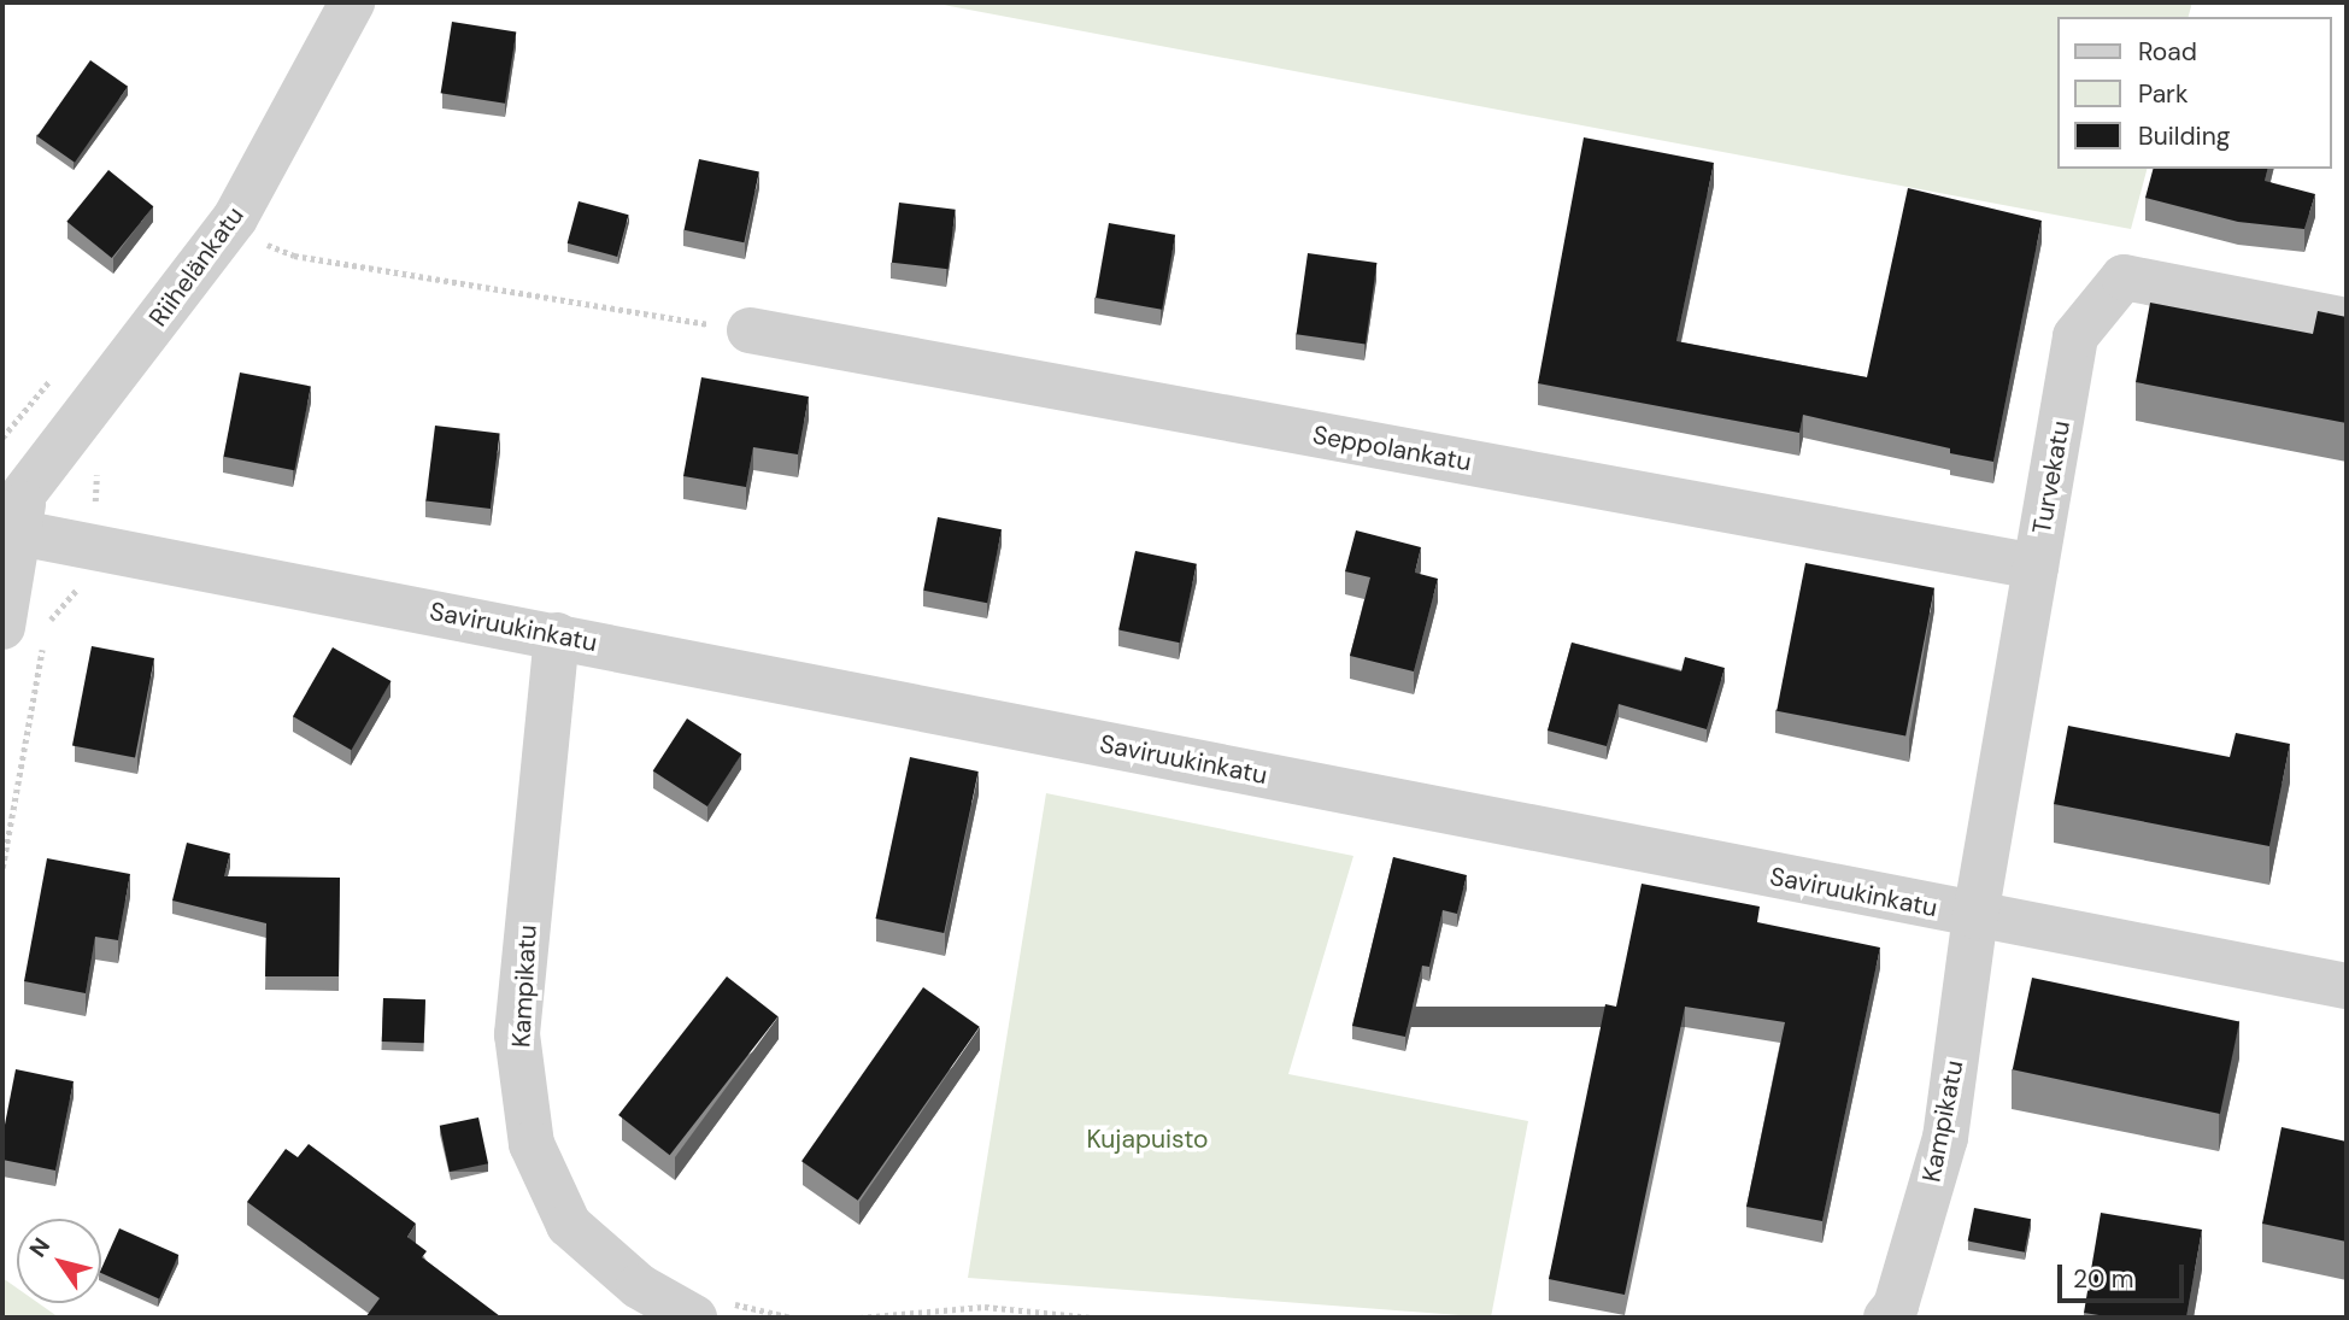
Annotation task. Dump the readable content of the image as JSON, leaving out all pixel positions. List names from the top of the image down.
{
  "streets": {
    "street": [
      "Riihelänkatu",
      "Seppolankatu",
      "Turvekatu",
      "Saviruukinkatu",
      "Kampikatu"
    ]
  },
  "crossings": [
    ["Riihelänkatu", "Saviruukinkatu"],
    ["Seppolankatu", "Turvekatu"],
    ["Turvekatu", "Saviruukinkatu"],
    ["Turvekatu", "Kampikatu"],
    ["Saviruukinkatu", "Kampikatu"]
  ],
  "parks": ["Kujapuisto"],
  "legend": ["Road", "Park", "Building"],
  "scale_bar": "20 m",
  "north": "top left"
}
